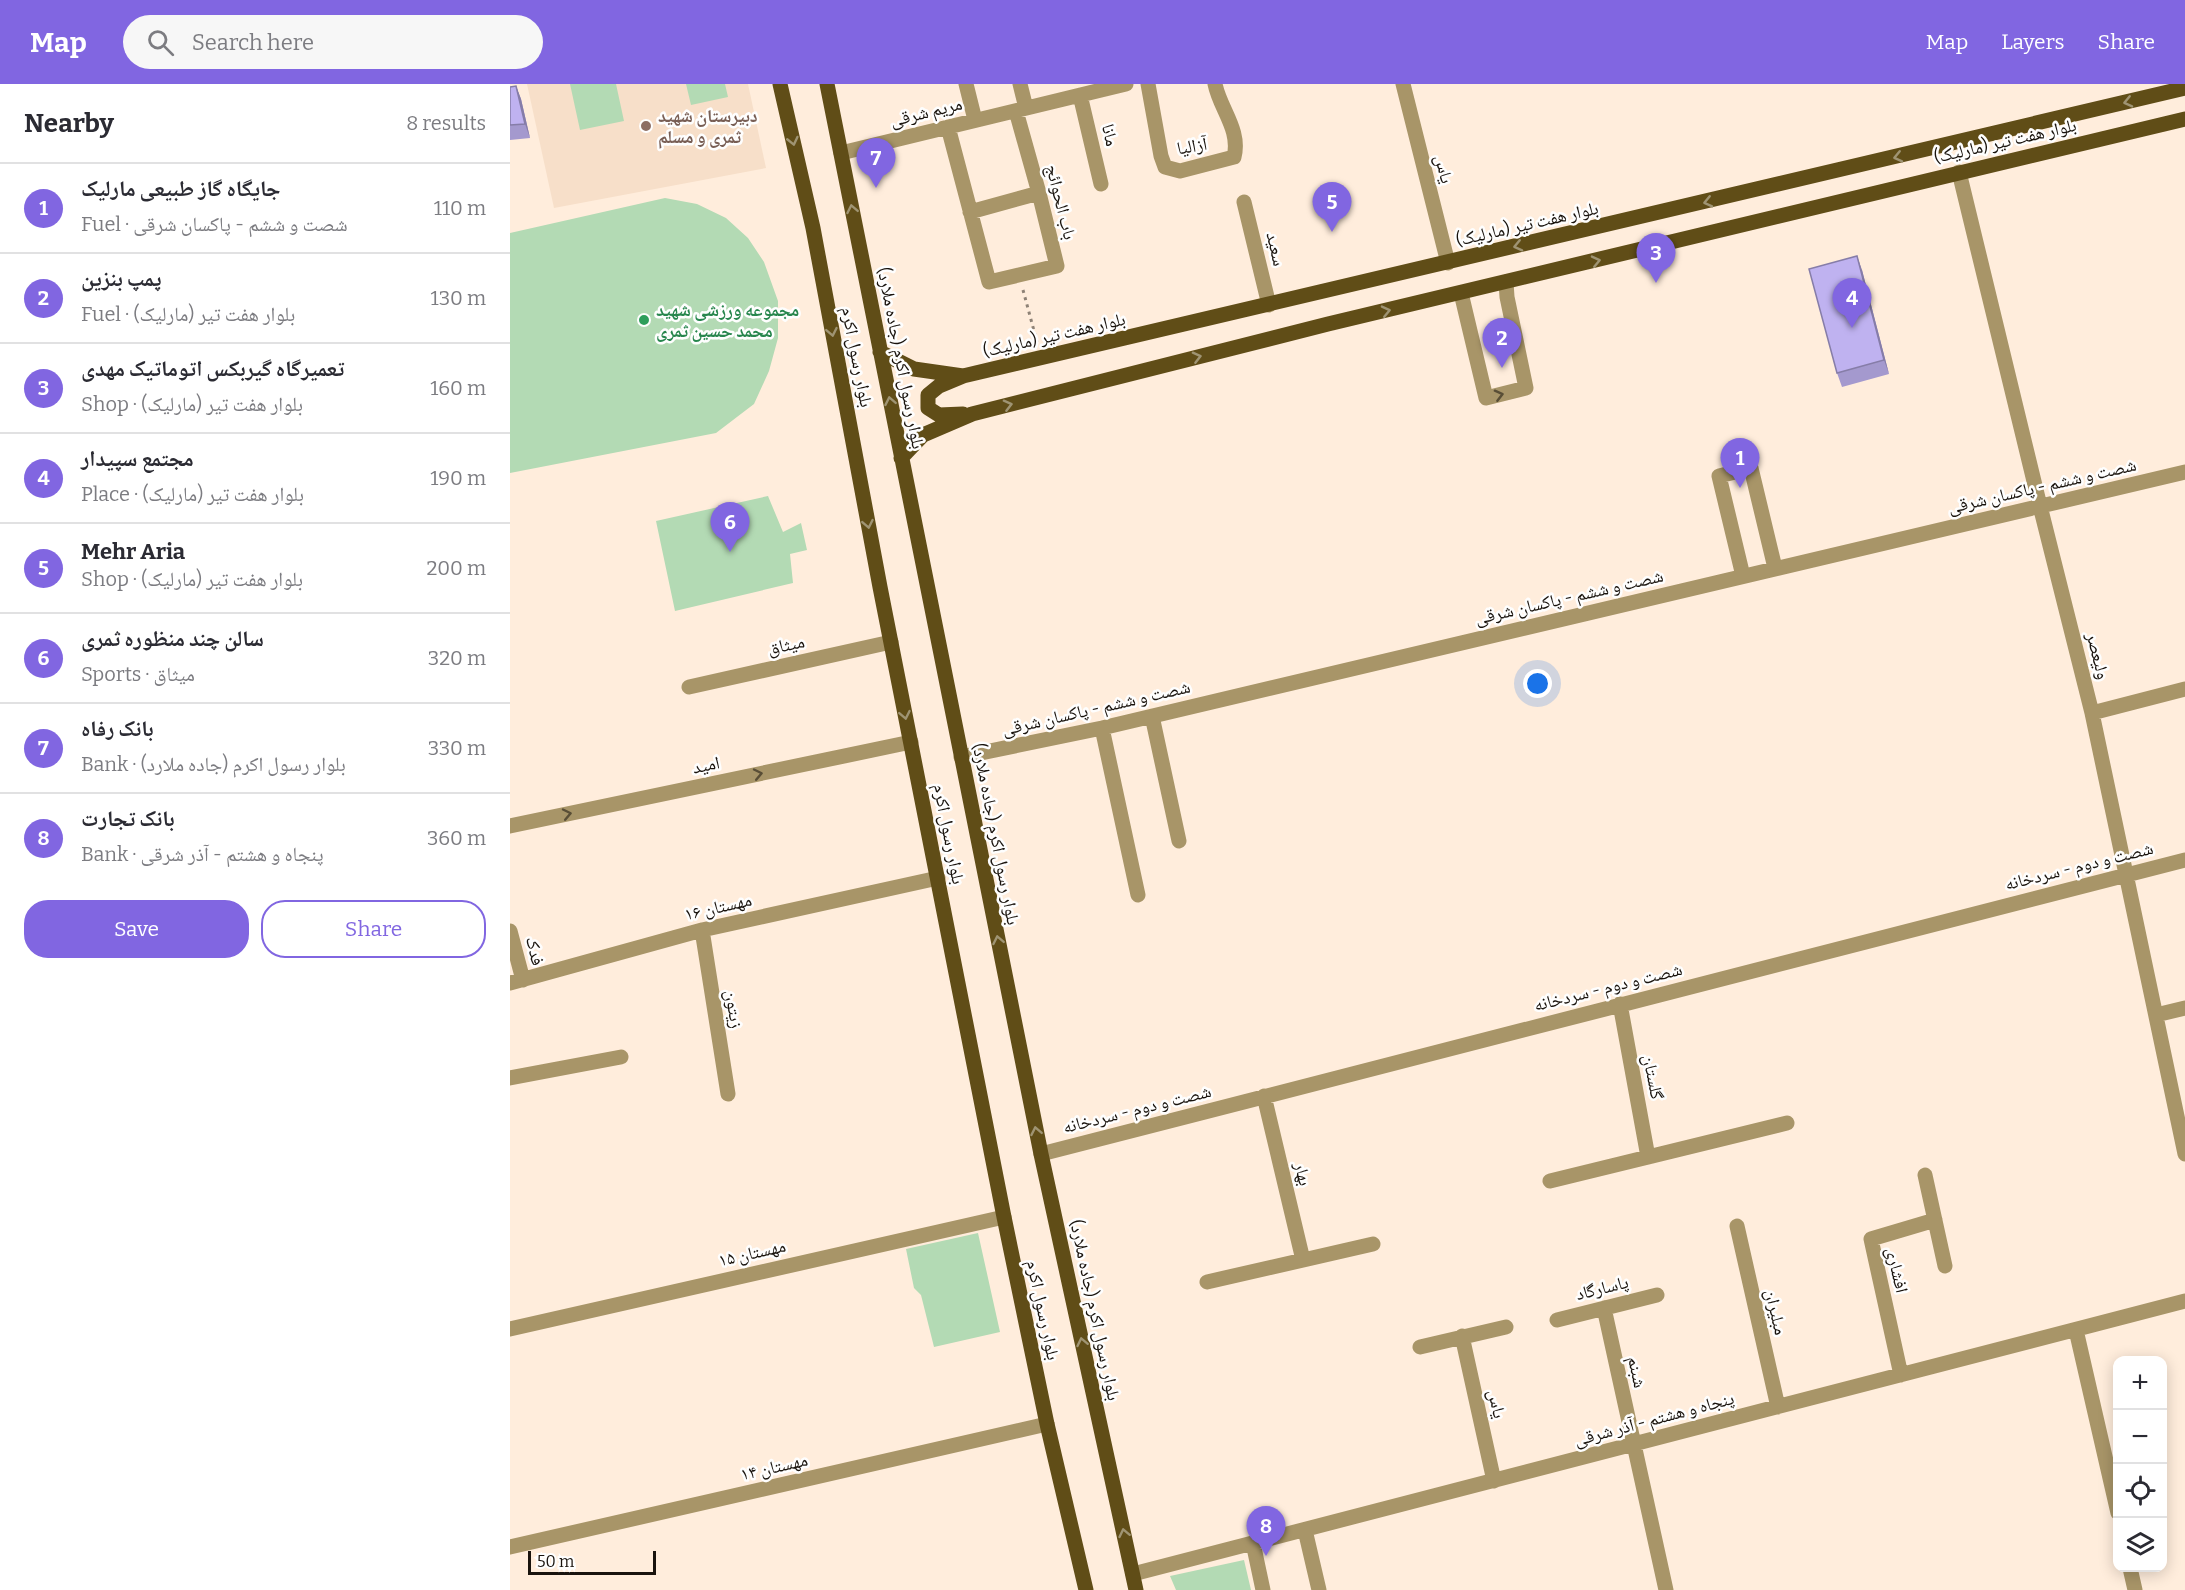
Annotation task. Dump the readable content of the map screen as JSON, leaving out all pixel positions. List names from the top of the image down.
{
  "streets": {
    "main road": ["بلوار هفت تیر (مارلیک)", "بلوار رسول اکرم", "بلوار رسول اکرم (جاده ملارد)"],
    "street": [
      "مریم شرقی",
      "مانا",
      "آزالیا",
      "یاس",
      "باب الحوائج",
      "سعید",
      "شصت و ششم - پاکسان شرقی",
      "میثاق",
      "ولیعصر",
      "امید",
      "شصت و دوم - سردخانه",
      "مهستان ۱۶",
      "فدک",
      "زیتون",
      "گلستان",
      "بهار",
      "مهستان ۱۵",
      "افشاری",
      "پاسارگاد",
      "مبلیران",
      "شبنم",
      "پنجاه و هشتم - آذر شرقی",
      "مهستان ۱۴"
    ]
  },
  "crossings": [
    ["مریم شرقی", "مانا"],
    ["مریم شرقی", "باب الحوائج"],
    ["مریم شرقی", "بلوار رسول اکرم (جاده ملارد)"],
    ["بلوار هفت تیر (مارلیک)", "یاس"],
    ["بلوار هفت تیر (مارلیک)", "سعید"],
    ["بلوار هفت تیر (مارلیک)", "بلوار رسول اکرم (جاده ملارد)"],
    ["بلوار هفت تیر (مارلیک)", "ولیعصر"],
    ["یاس", "پنجاه و هشتم - آذر شرقی"],
    ["بلوار رسول اکرم", "میثاق"],
    ["بلوار رسول اکرم", "امید"],
    ["بلوار رسول اکرم", "مهستان ۱۶"],
    ["بلوار رسول اکرم", "مهستان ۱۵"],
    ["بلوار رسول اکرم", "مهستان ۱۴"],
    ["بلوار رسول اکرم (جاده ملارد)", "شصت و ششم - پاکسان شرقی"],
    ["بلوار رسول اکرم (جاده ملارد)", "شصت و دوم - سردخانه"],
    ["بلوار رسول اکرم (جاده ملارد)", "پنجاه و هشتم - آذر شرقی"],
    ["شصت و ششم - پاکسان شرقی", "ولیعصر"],
    ["ولیعصر", "شصت و دوم - سردخانه"],
    ["شصت و دوم - سردخانه", "گلستان"],
    ["شصت و دوم - سردخانه", "بهار"],
    ["مهستان ۱۶", "فدک"],
    ["مهستان ۱۶", "زیتون"],
    ["افشاری", "پنجاه و هشتم - آذر شرقی"],
    ["پاسارگاد", "شبنم"],
    ["مبلیران", "پنجاه و هشتم - آذر شرقی"],
    ["شبنم", "پنجاه و هشتم - آذر شرقی"]
  ],
  "one_way": ["بلوار رسول اکرم", "بلوار رسول اکرم (جاده ملارد)", "امید"],
  "places": ["دبیرستان شهید ثمری و مسلم", "مجموعه ورزشی شهید محمد حسین ثمری"],
  "scale_bar": "50 m",
  "page": {
    "header": "Map",
    "search": "Search here",
    "nav": ["Map", "Layers", "Share"],
    "heading": ["Nearby", "8 results"],
    "pins": [
      "7",
      "5",
      "3",
      "4",
      "2",
      "1",
      "6",
      "8"
    ],
    "list": [
      {
        "mark": "1",
        "name": "جایگاه گاز طبیعی مارلیک",
        "note": "Fuel · شصت و ششم - پاکسان شرقی",
        "value": "110 m"
      },
      {
        "mark": "2",
        "name": "پمپ بنزین",
        "note": "Fuel · بلوار هفت تیر (مارلیک)",
        "value": "130 m"
      },
      {
        "mark": "3",
        "name": "تعمیرگاه گیربکس اتوماتیک مهدی",
        "note": "Shop · بلوار هفت تیر (مارلیک)",
        "value": "160 m"
      },
      {
        "mark": "4",
        "name": "مجتمع سپیدار",
        "note": "Place · بلوار هفت تیر (مارلیک)",
        "value": "190 m"
      },
      {
        "mark": "5",
        "name": "Mehr Aria",
        "note": "Shop · بلوار هفت تیر (مارلیک)",
        "value": "200 m"
      },
      {
        "mark": "6",
        "name": "سالن چند منظوره ثمری",
        "note": "Sports · میثاق",
        "value": "320 m"
      },
      {
        "mark": "7",
        "name": "بانک رفاه",
        "note": "Bank · بلوار رسول اکرم (جاده ملارد)",
        "value": "330 m"
      },
      {
        "mark": "8",
        "name": "بانک تجارت",
        "note": "Bank · پنجاه و هشتم - آذر شرقی",
        "value": "360 m"
      }
    ],
    "buttons": ["Save", "Share"],
    "map_buttons": ["+", "−"],
    "scale": "50 m"
  }
}
